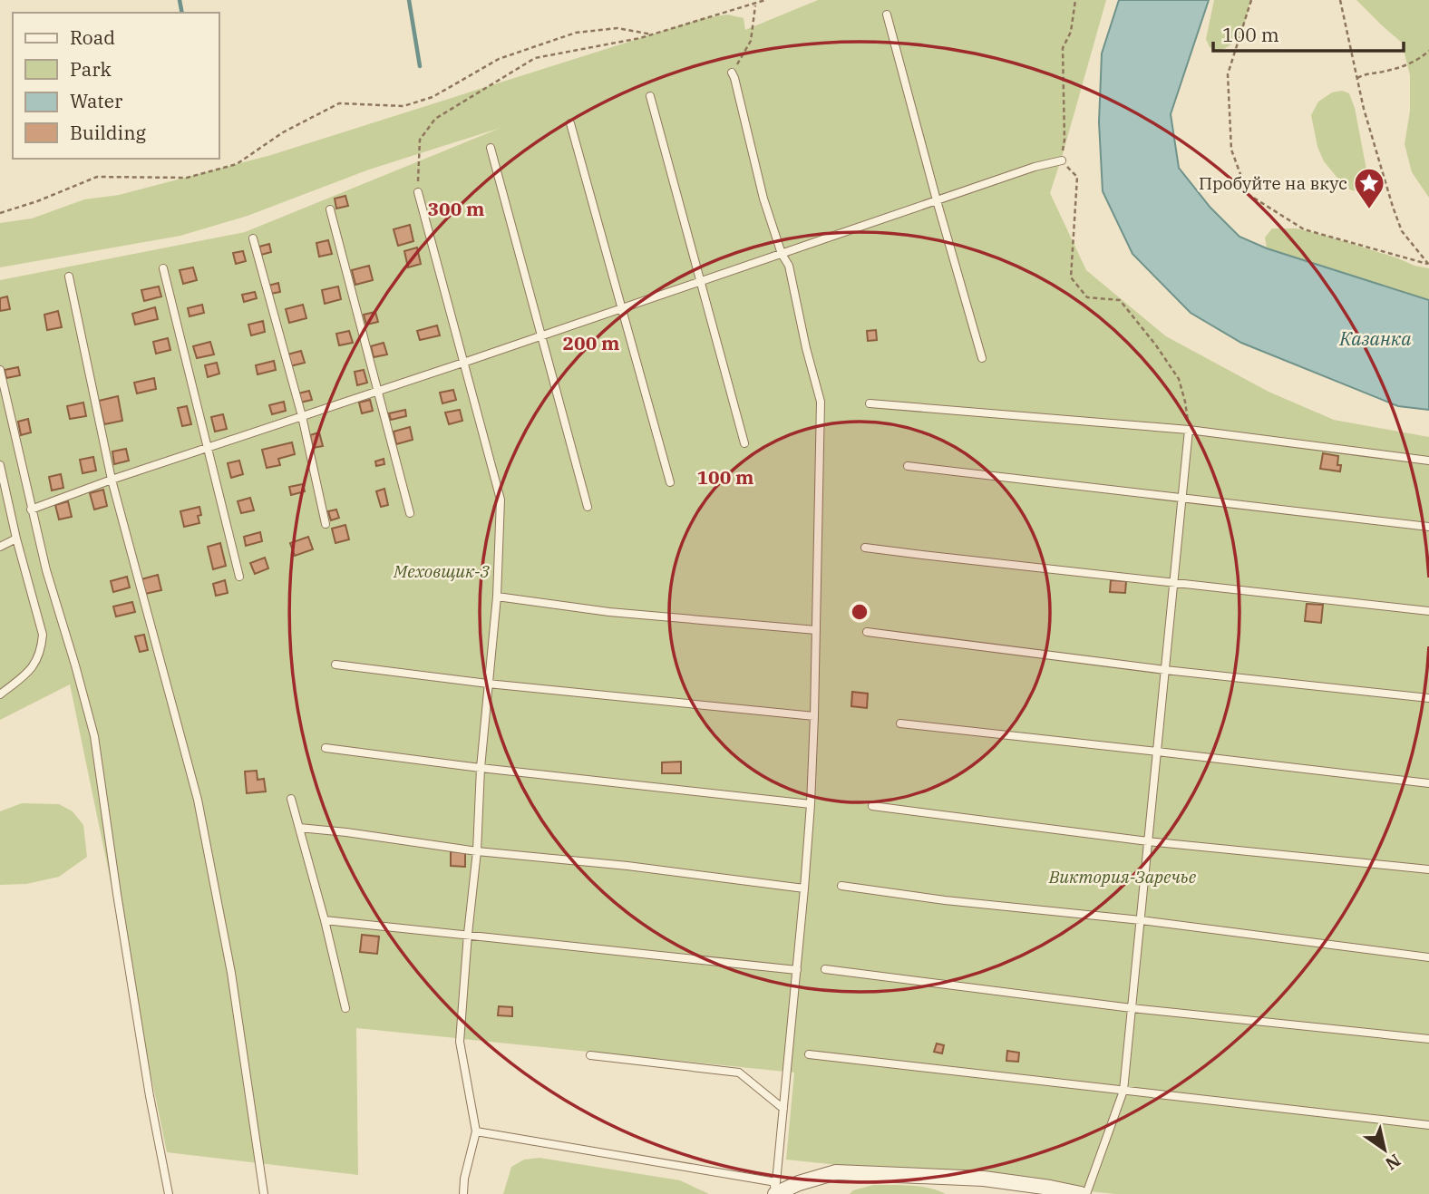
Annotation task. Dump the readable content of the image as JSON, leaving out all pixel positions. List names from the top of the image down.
{
  "water": ["Казанка"],
  "parks": ["Меховщик-3", "Виктория-Заречье"],
  "places": {
    "place": ["Пробуйте на вкус"]
  },
  "legend": [
    "Road",
    "Park",
    "Water",
    "Building"
  ],
  "scale_bar": "100 m",
  "north": "bottom right",
  "rings": ["300 m", "200 m", "100 m"]
}
